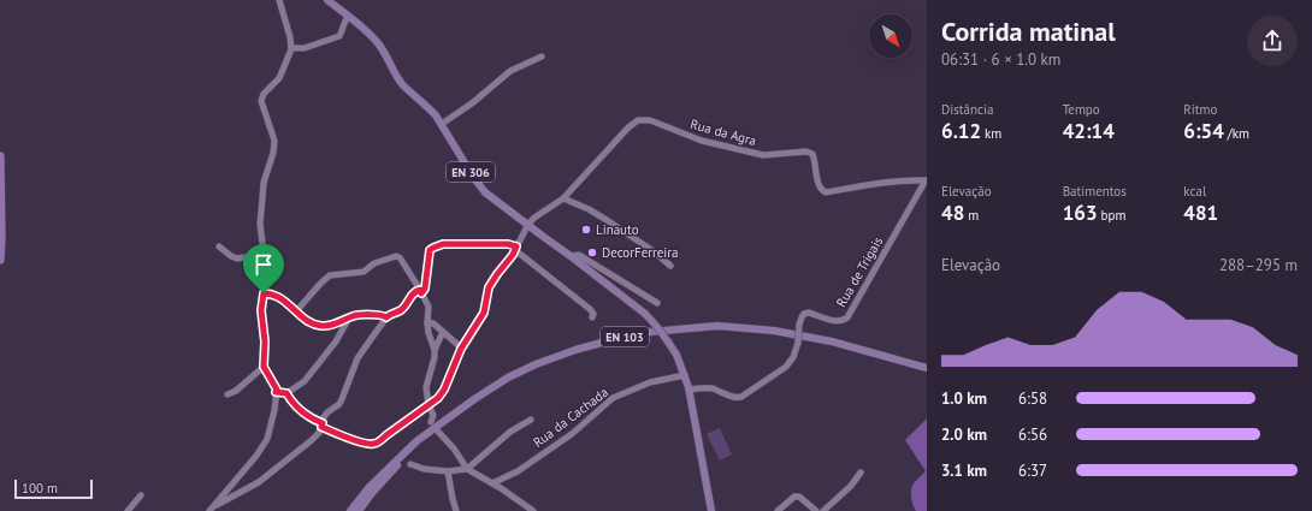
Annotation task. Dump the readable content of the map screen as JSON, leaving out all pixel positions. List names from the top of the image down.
{
  "streets": {
    "main road": ["EN 306", "EN 103"],
    "street": ["Rua da Agra", "Rua de Trigais", "Rua da Cachada"]
  },
  "crossings": [
    ["Rua da Agra", "EN 306"],
    ["Rua da Agra", "Rua de Trigais"],
    ["EN 306", "Rua de Trigais"],
    ["EN 306", "Rua da Cachada"]
  ],
  "places": ["Linauto", "DecorFerreira"],
  "scale_bar": "100 m",
  "north": "bottom right",
  "page": {
    "heading": ["Corrida matinal", "06:31 · 6 × 1.0 km"],
    "stats": [
      ["Distância", "6.12 km"],
      ["Tempo", "42:14"],
      ["Ritmo", "6:54 /km"],
      ["Elevação", "48 m"],
      ["Batimentos", "163 bpm"],
      ["kcal", "481"]
    ],
    "chart": ["Elevação", "288–295 m"],
    "list": [
      {
        "name": "1.0 km",
        "note": "6:58"
      },
      {
        "name": "2.0 km",
        "note": "6:56"
      },
      {
        "name": "3.1 km",
        "note": "6:37"
      }
    ],
    "scale": "100 m"
  }
}
